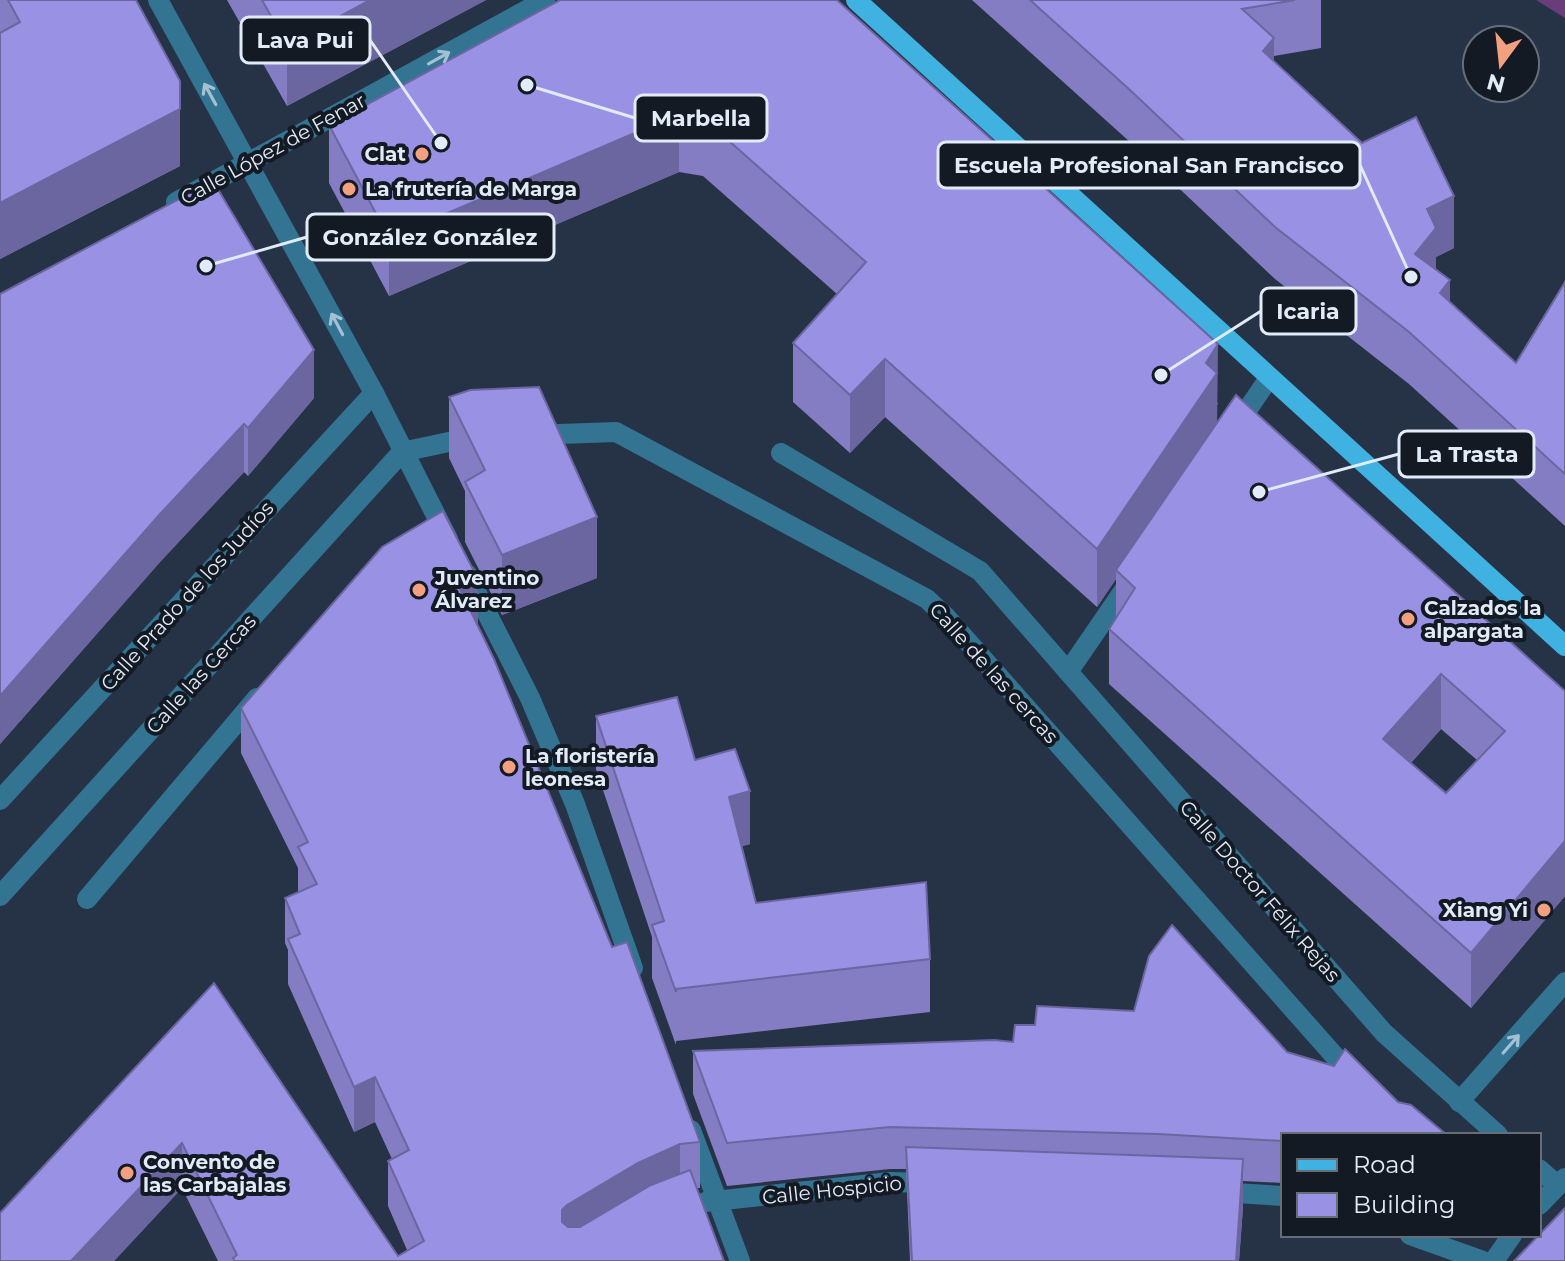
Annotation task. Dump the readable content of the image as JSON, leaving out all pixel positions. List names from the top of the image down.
{
  "streets": {
    "street": [
      "Calle López de Fenar",
      "Calle Prado de los Judíos",
      "Calle de las cercas",
      "Calle las Cercas",
      "Calle Doctor Félix Rejas",
      "Calle Hospicio"
    ]
  },
  "crossings": [
    ["Calle de las cercas", "Calle las Cercas"]
  ],
  "one_way": ["Calle López de Fenar"],
  "places": [
    "Marbella",
    "Lava Pui",
    "Clat",
    "La frutería de Marga",
    "González González",
    "Escuela Profesional San Francisco",
    "Icaria",
    "La Trasta",
    "Juventino Álvarez",
    "Calzados la alpargata",
    "La floristería leonesa",
    "Xiang Yi",
    "Convento de las Carbajalas"
  ],
  "legend": ["Road", "Building"],
  "north": "bottom"
}
